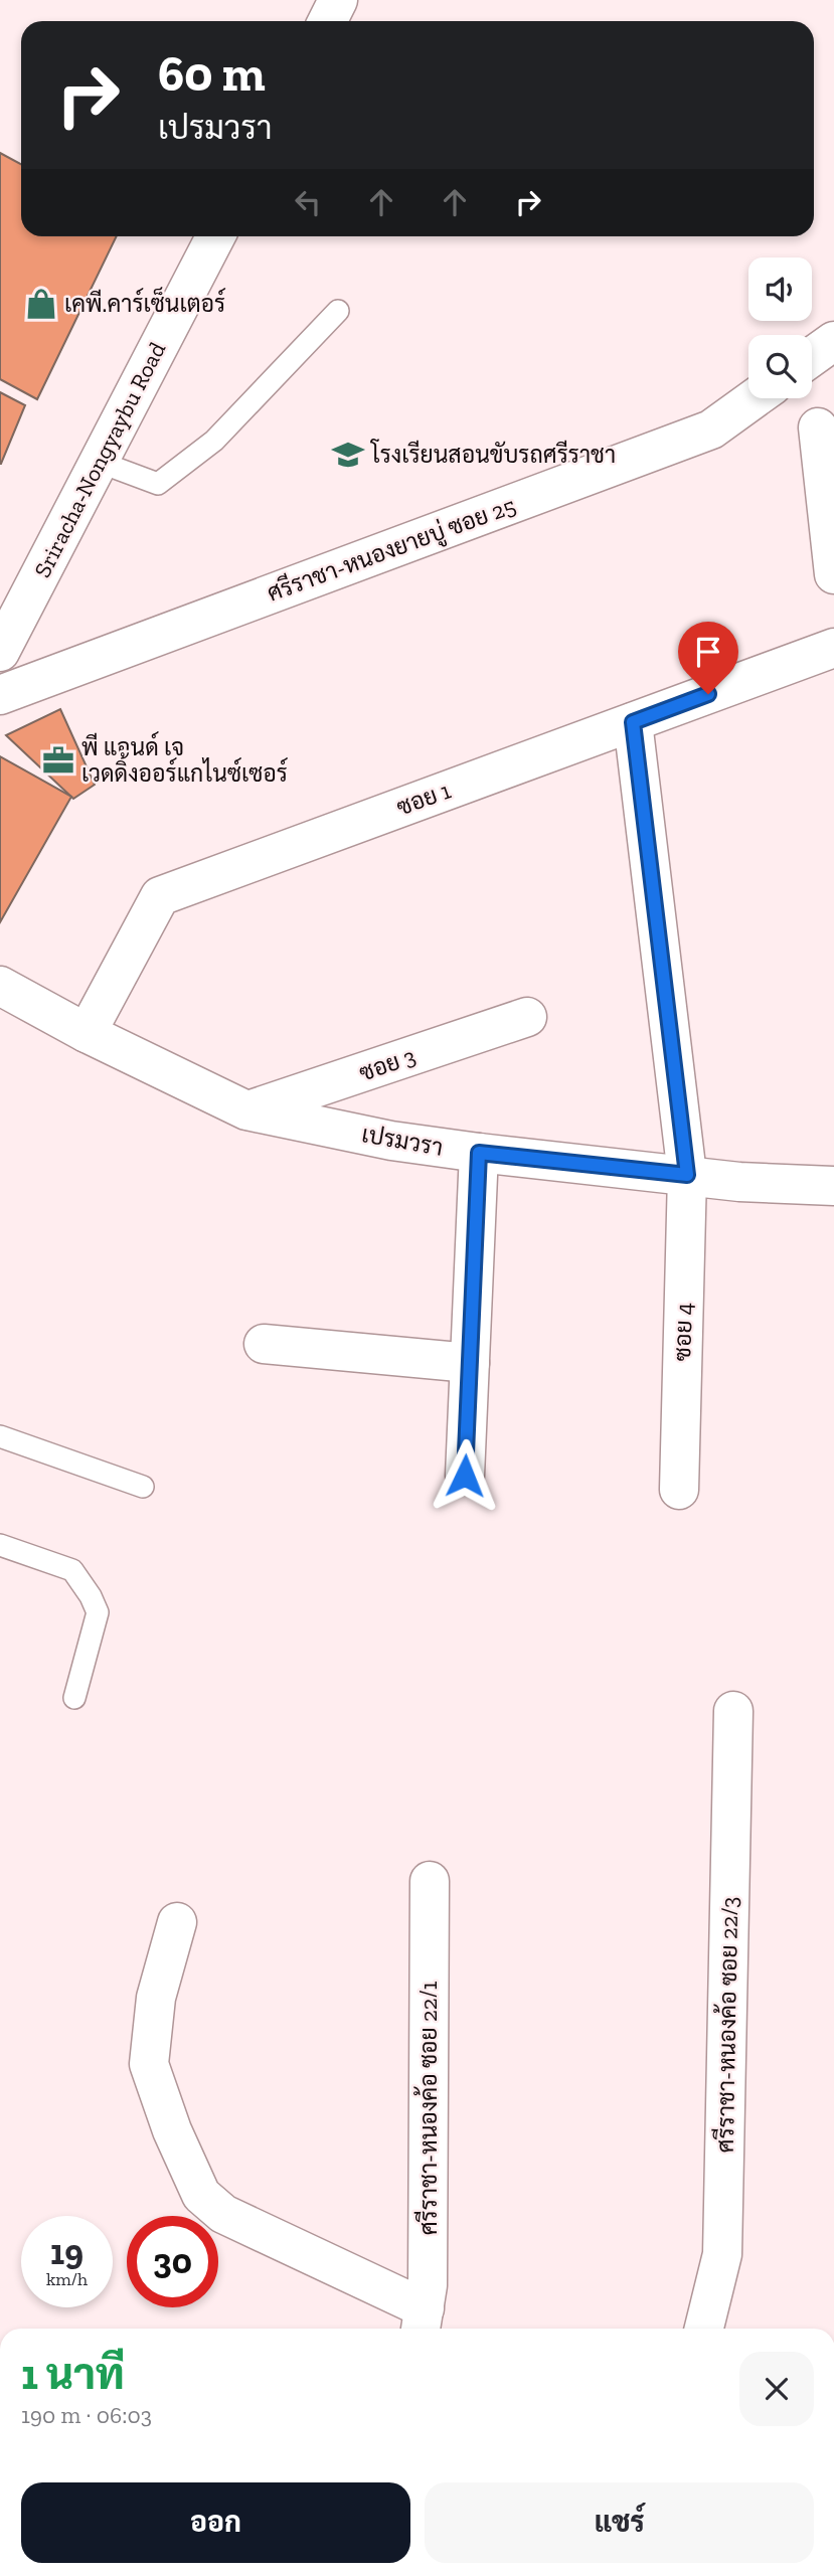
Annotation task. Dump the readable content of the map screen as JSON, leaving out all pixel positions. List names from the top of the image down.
{
  "streets": {
    "street": [
      "Sriracha-Nongyaybu Road",
      "ศรีราชา-หนองยายบู่ ซอย 25",
      "ซอย 1",
      "ซอย 3",
      "เปรมวรา",
      "ซอย 4",
      "ศรีราชา-หนองค้อ ซอย 22/3",
      "ศรีราชา-หนองค้อ ซอย 22/1"
    ]
  },
  "crossings": [
    ["ซอย 1", "เปรมวรา"],
    ["ซอย 1", "ซอย 4"],
    ["ซอย 3", "เปรมวรา"],
    ["เปรมวรา", "ซอย 4"]
  ],
  "places": {
    "shop": ["เคพี.คาร์เซ็นเตอร์"],
    "school or university": ["โรงเรียนสอนขับรถศรีราชา"],
    "office": ["พี แอนด์ เจ เวดดิ้งออร์แกไนซ์เซอร์"]
  },
  "page": {
    "turn": ["60 m", "เปรมวรา"],
    "speed": "19 km/h",
    "limit": "30",
    "heading": ["1 นาที", "190 m · 06:03"],
    "buttons": ["ออก", "แชร์"]
  }
}
